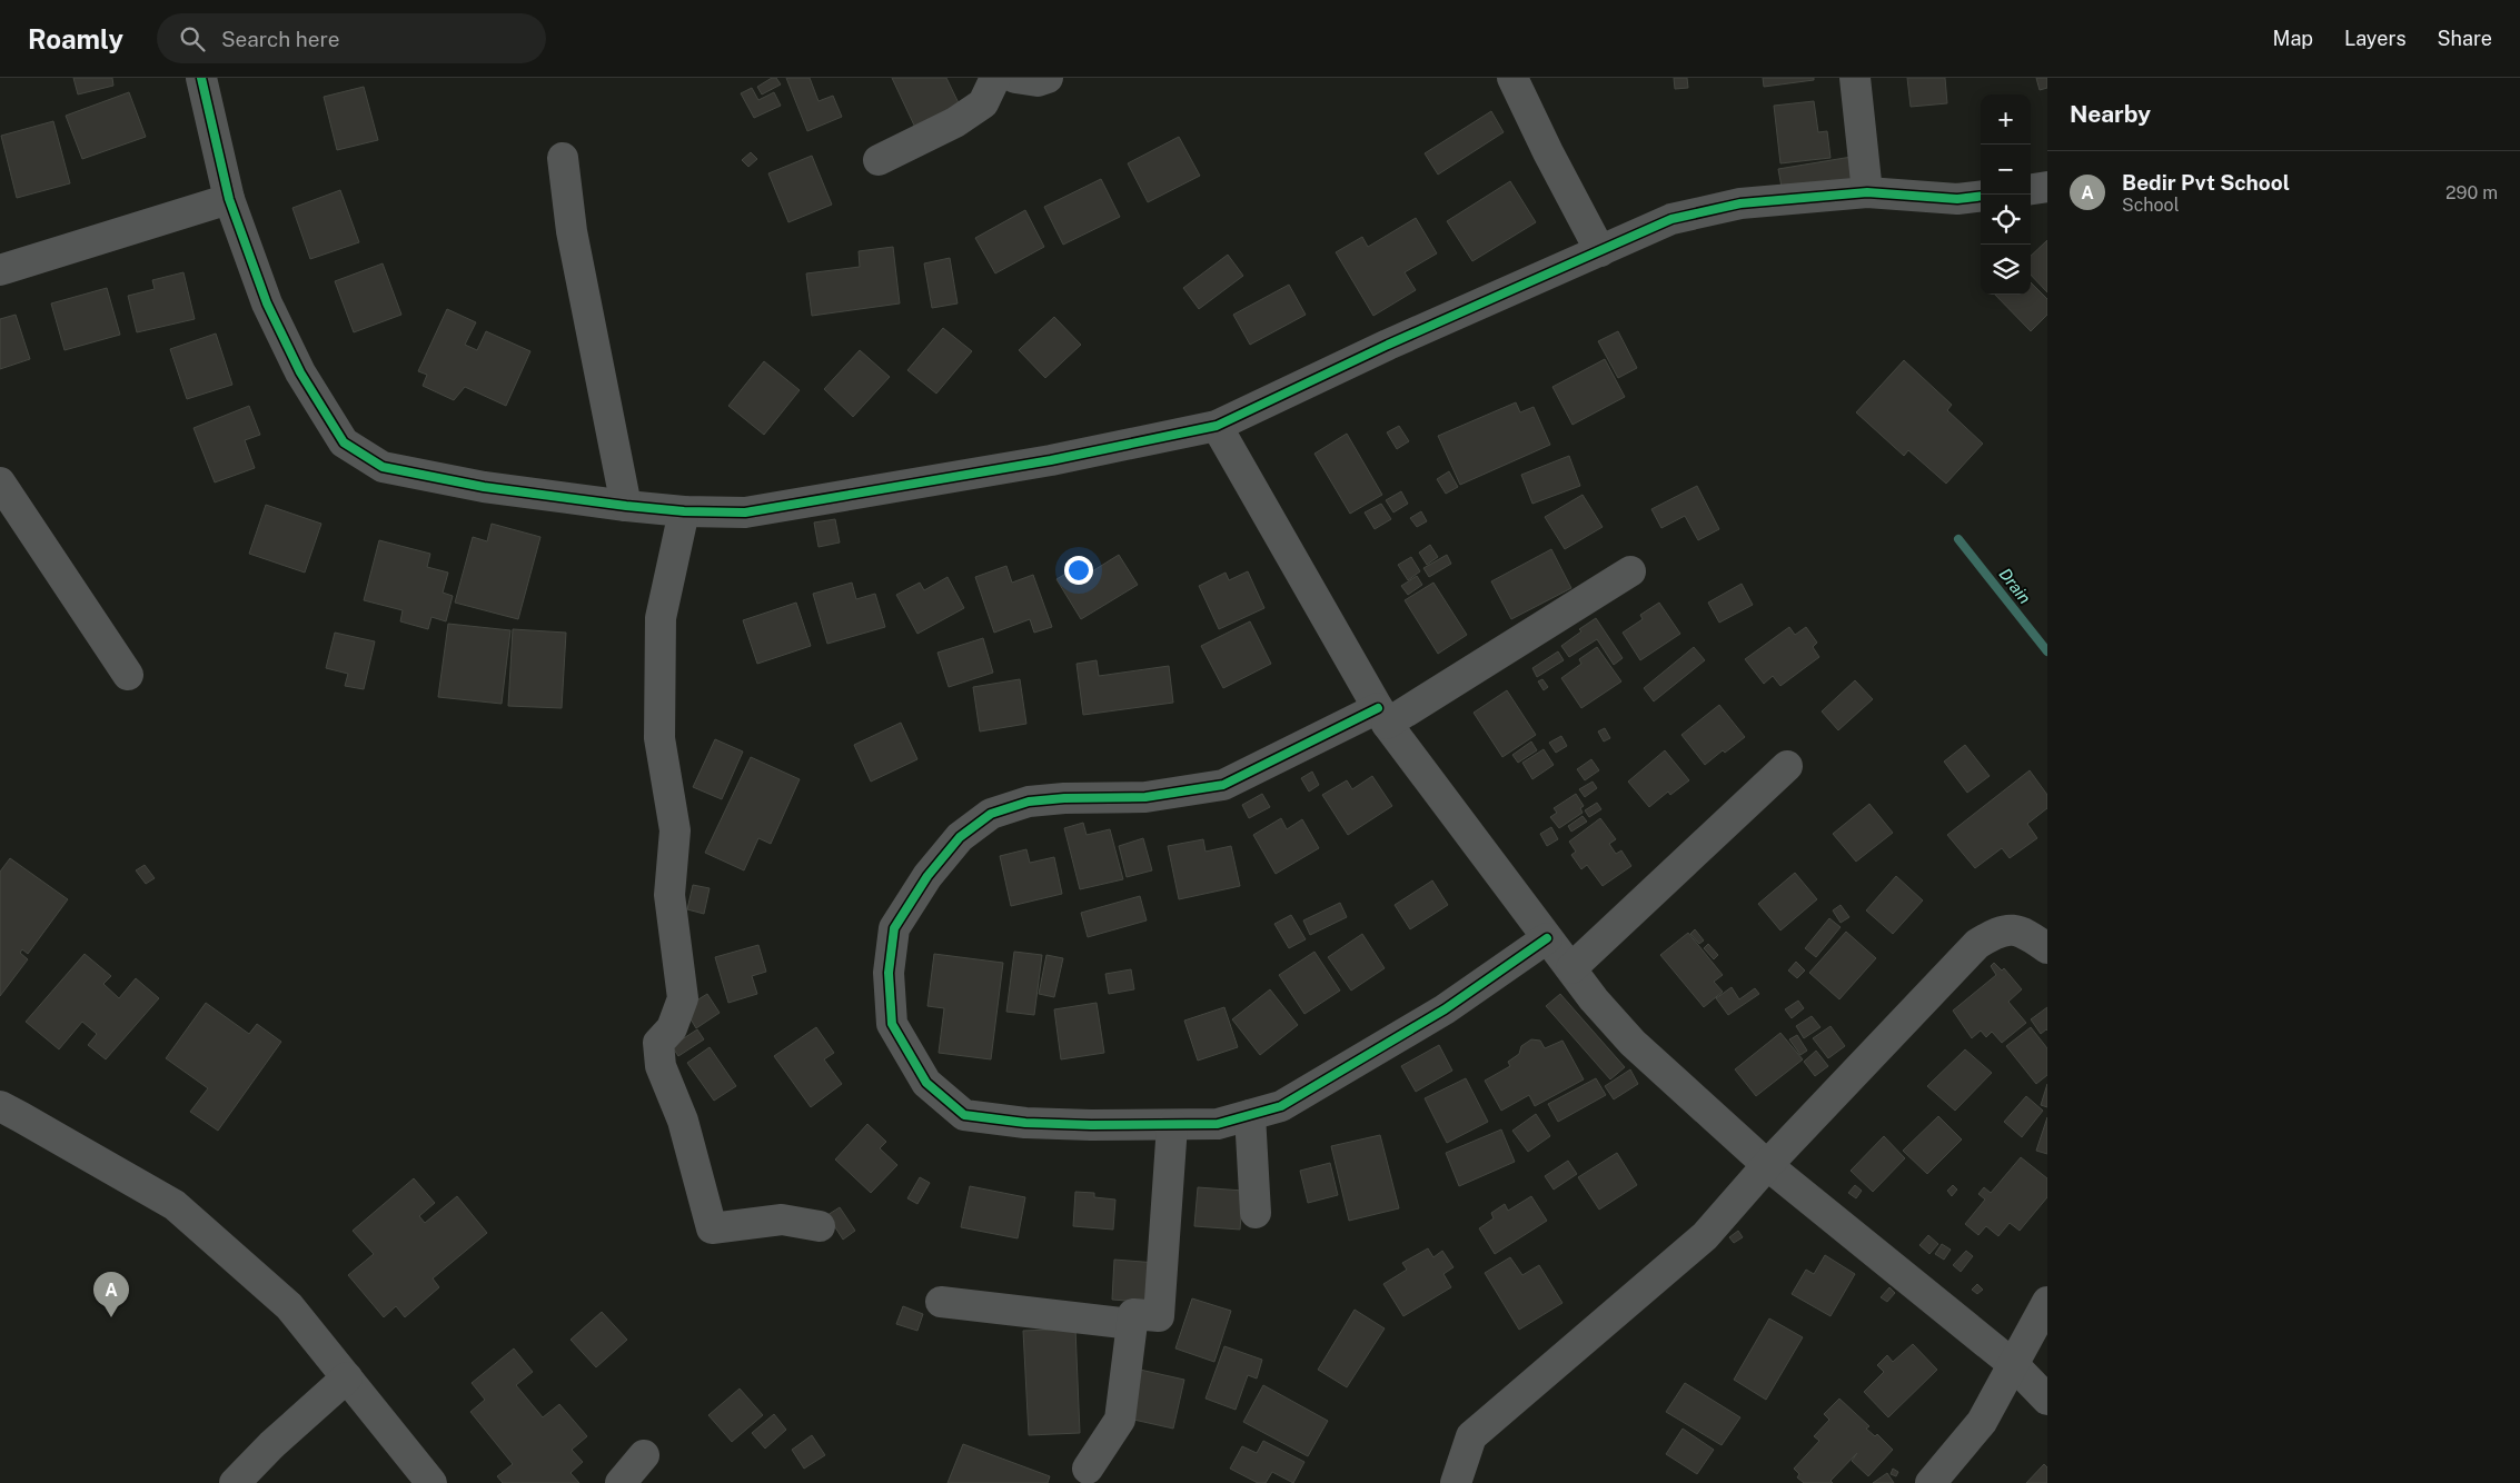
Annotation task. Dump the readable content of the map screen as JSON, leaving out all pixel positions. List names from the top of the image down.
{
  "water": ["Drain"],
  "page": {
    "header": "Roamly",
    "search": "Search here",
    "nav": ["Map", "Layers", "Share"],
    "heading": "Nearby",
    "map_buttons": ["+", "−"],
    "list": [
      {
        "mark": "A",
        "name": "Bedir Pvt School",
        "note": "School",
        "value": "290 m"
      }
    ],
    "pins": "A"
  }
}
